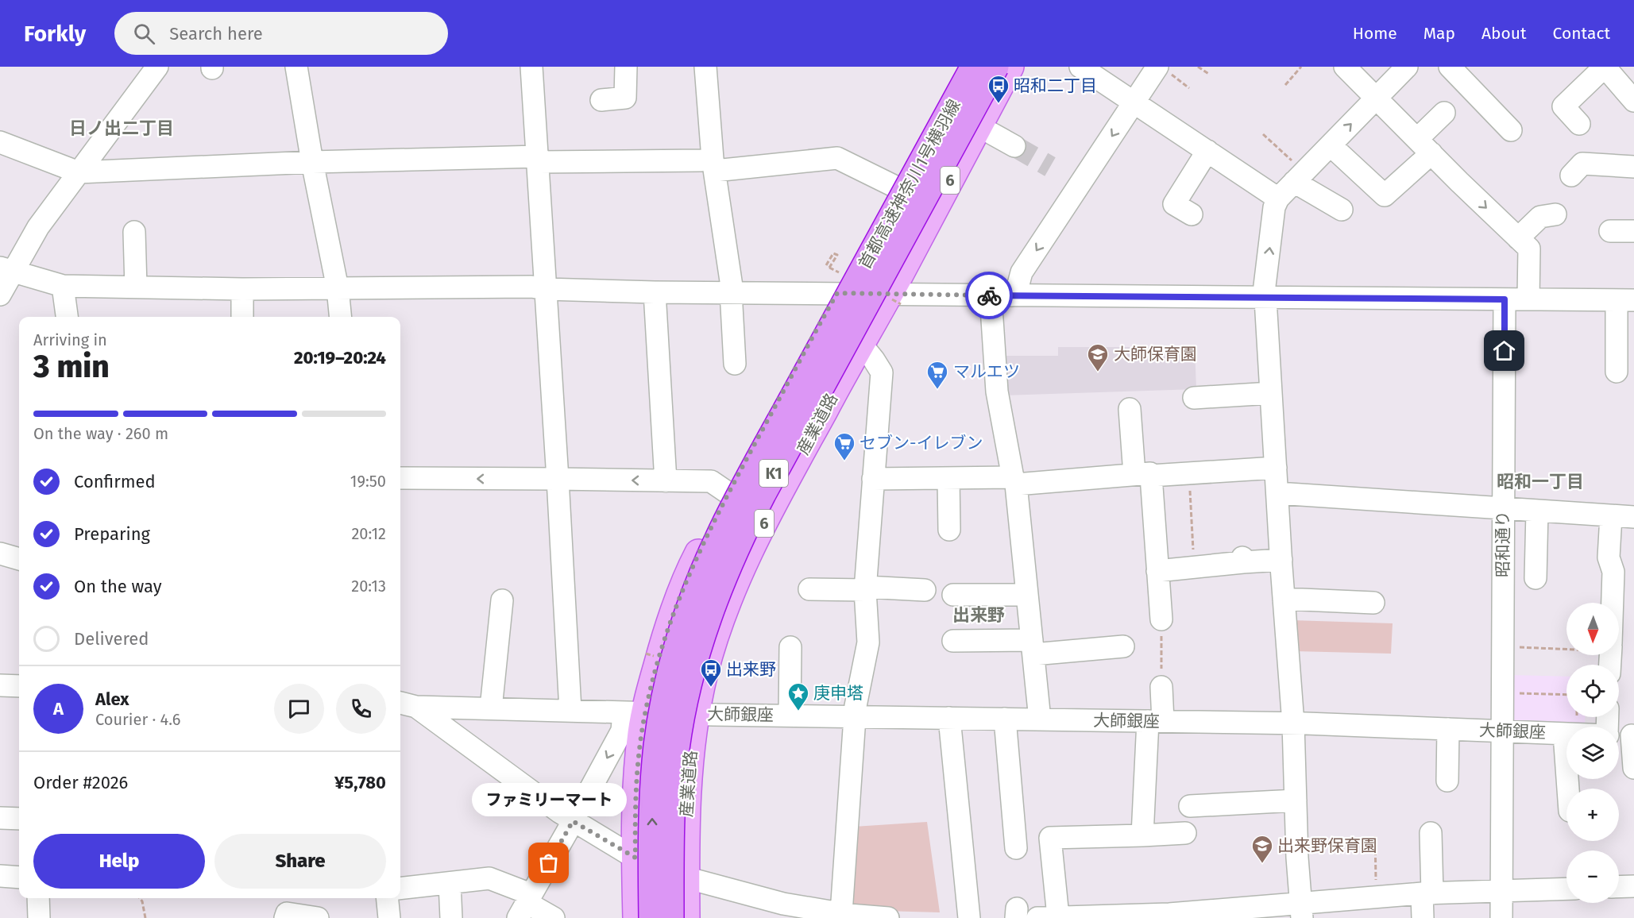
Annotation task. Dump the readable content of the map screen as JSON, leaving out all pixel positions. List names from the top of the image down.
{
  "streets": {
    "highway": ["首都高速神奈川1号横羽線", "K1"],
    "main road": ["6", "産業道路"],
    "street": ["昭和通り", "大師銀座"]
  },
  "crossings": [
    ["産業道路", "大師銀座"],
    ["昭和通り", "大師銀座"]
  ],
  "districts": ["日ノ出二丁目", "昭和一丁目", "出来野"],
  "places": {
    "bus stop": ["昭和二丁目", "出来野"],
    "school or university": ["大師保育園", "出来野保育園"],
    "supermarket": ["マルエツ", "セブン-イレブン"],
    "place": ["庚申塔"],
    "other": ["ファミリーマート"]
  },
  "north": "bottom",
  "page": {
    "header": "Forkly",
    "search": "Search here",
    "nav": [
      "Home",
      "Map",
      "About",
      "Contact"
    ],
    "heading": ["3 min", "Arriving in", "20:19–20:24"],
    "panel": [
      "Alex",
      "Courier · 4.6",
      "Order #2026",
      "¥5,780"
    ],
    "bar": "On the way · 260 m",
    "list": [
      ["Confirmed", "19:50"],
      ["Preparing", "20:12"],
      ["On the way", "20:13"],
      "Delivered"
    ],
    "map_buttons": ["+", "−"],
    "round": "A",
    "bubble": "ファミリーマート",
    "buttons": ["Help", "Share"]
  }
}
